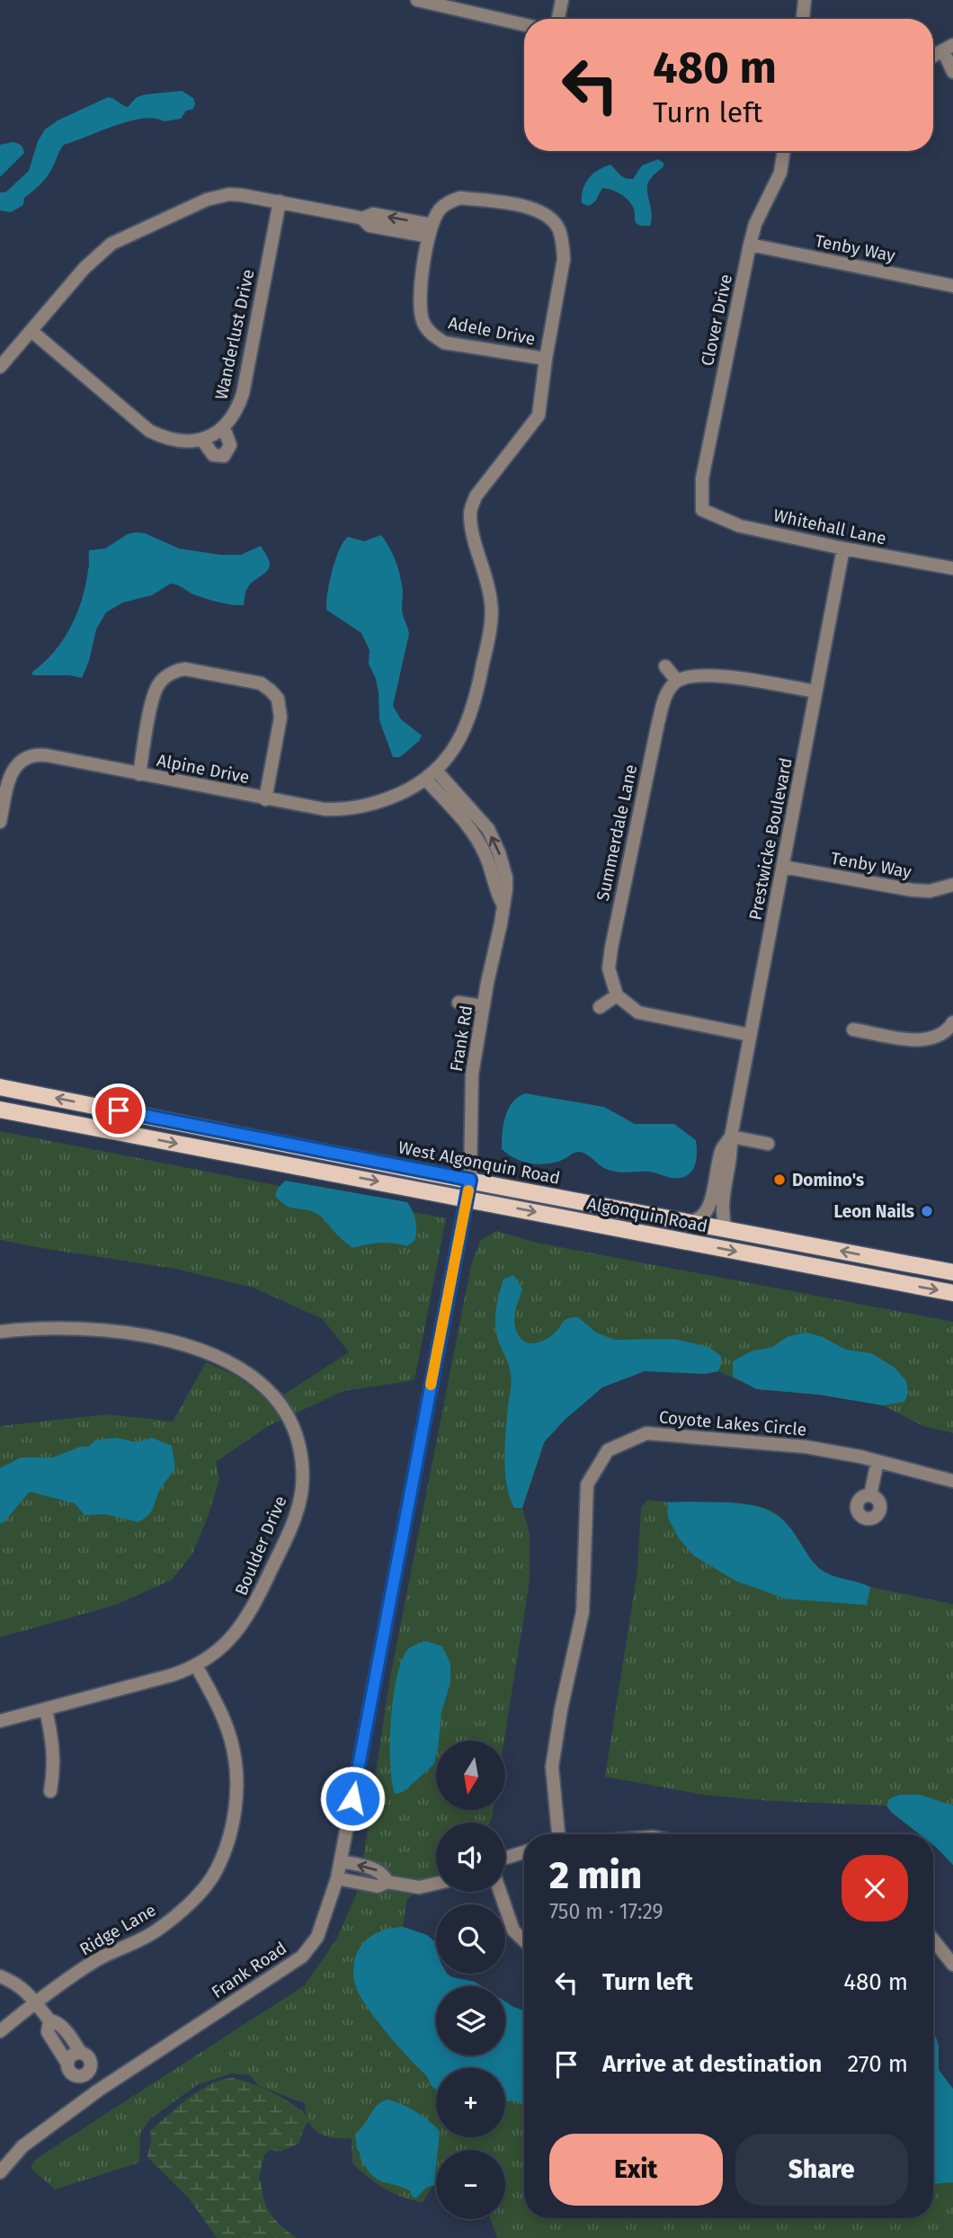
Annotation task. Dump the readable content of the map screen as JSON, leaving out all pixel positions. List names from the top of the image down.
{
  "streets": {
    "main road": ["West Algonquin Road", "Algonquin Road"],
    "street": [
      "Tenby Way",
      "Clover Drive",
      "Adele Drive",
      "Wanderlust Drive",
      "Whitehall Lane",
      "Alpine Drive",
      "Summerdale Lane",
      "Prestwicke Boulevard",
      "Frank Rd",
      "Coyote Lakes Circle",
      "Boulder Drive",
      "Ridge Lane",
      "Frank Road"
    ]
  },
  "crossings": [
    ["Tenby Way", "Clover Drive"],
    ["Tenby Way", "Prestwicke Boulevard"],
    ["Clover Drive", "Whitehall Lane"],
    ["Whitehall Lane", "Prestwicke Boulevard"],
    ["Alpine Drive", "Frank Rd"],
    ["Prestwicke Boulevard", "West Algonquin Road"],
    ["Frank Rd", "West Algonquin Road"],
    ["Frank Rd", "Frank Road"],
    ["West Algonquin Road", "Frank Road"],
    ["Algonquin Road", "Frank Road"],
    ["Boulder Drive", "Ridge Lane"]
  ],
  "one_way": ["West Algonquin Road", "Algonquin Road"],
  "places": ["Domino's", "Leon Nails"],
  "north": "bottom",
  "page": {
    "turn": ["480 m", "Turn left"],
    "map_buttons": ["+", "−"],
    "heading": ["2 min", "750 m · 17:29"],
    "list": [
      {
        "name": "Turn left",
        "value": "480 m"
      },
      {
        "name": "Arrive at destination",
        "value": "270 m"
      }
    ],
    "buttons": ["Exit", "Share"]
  }
}
